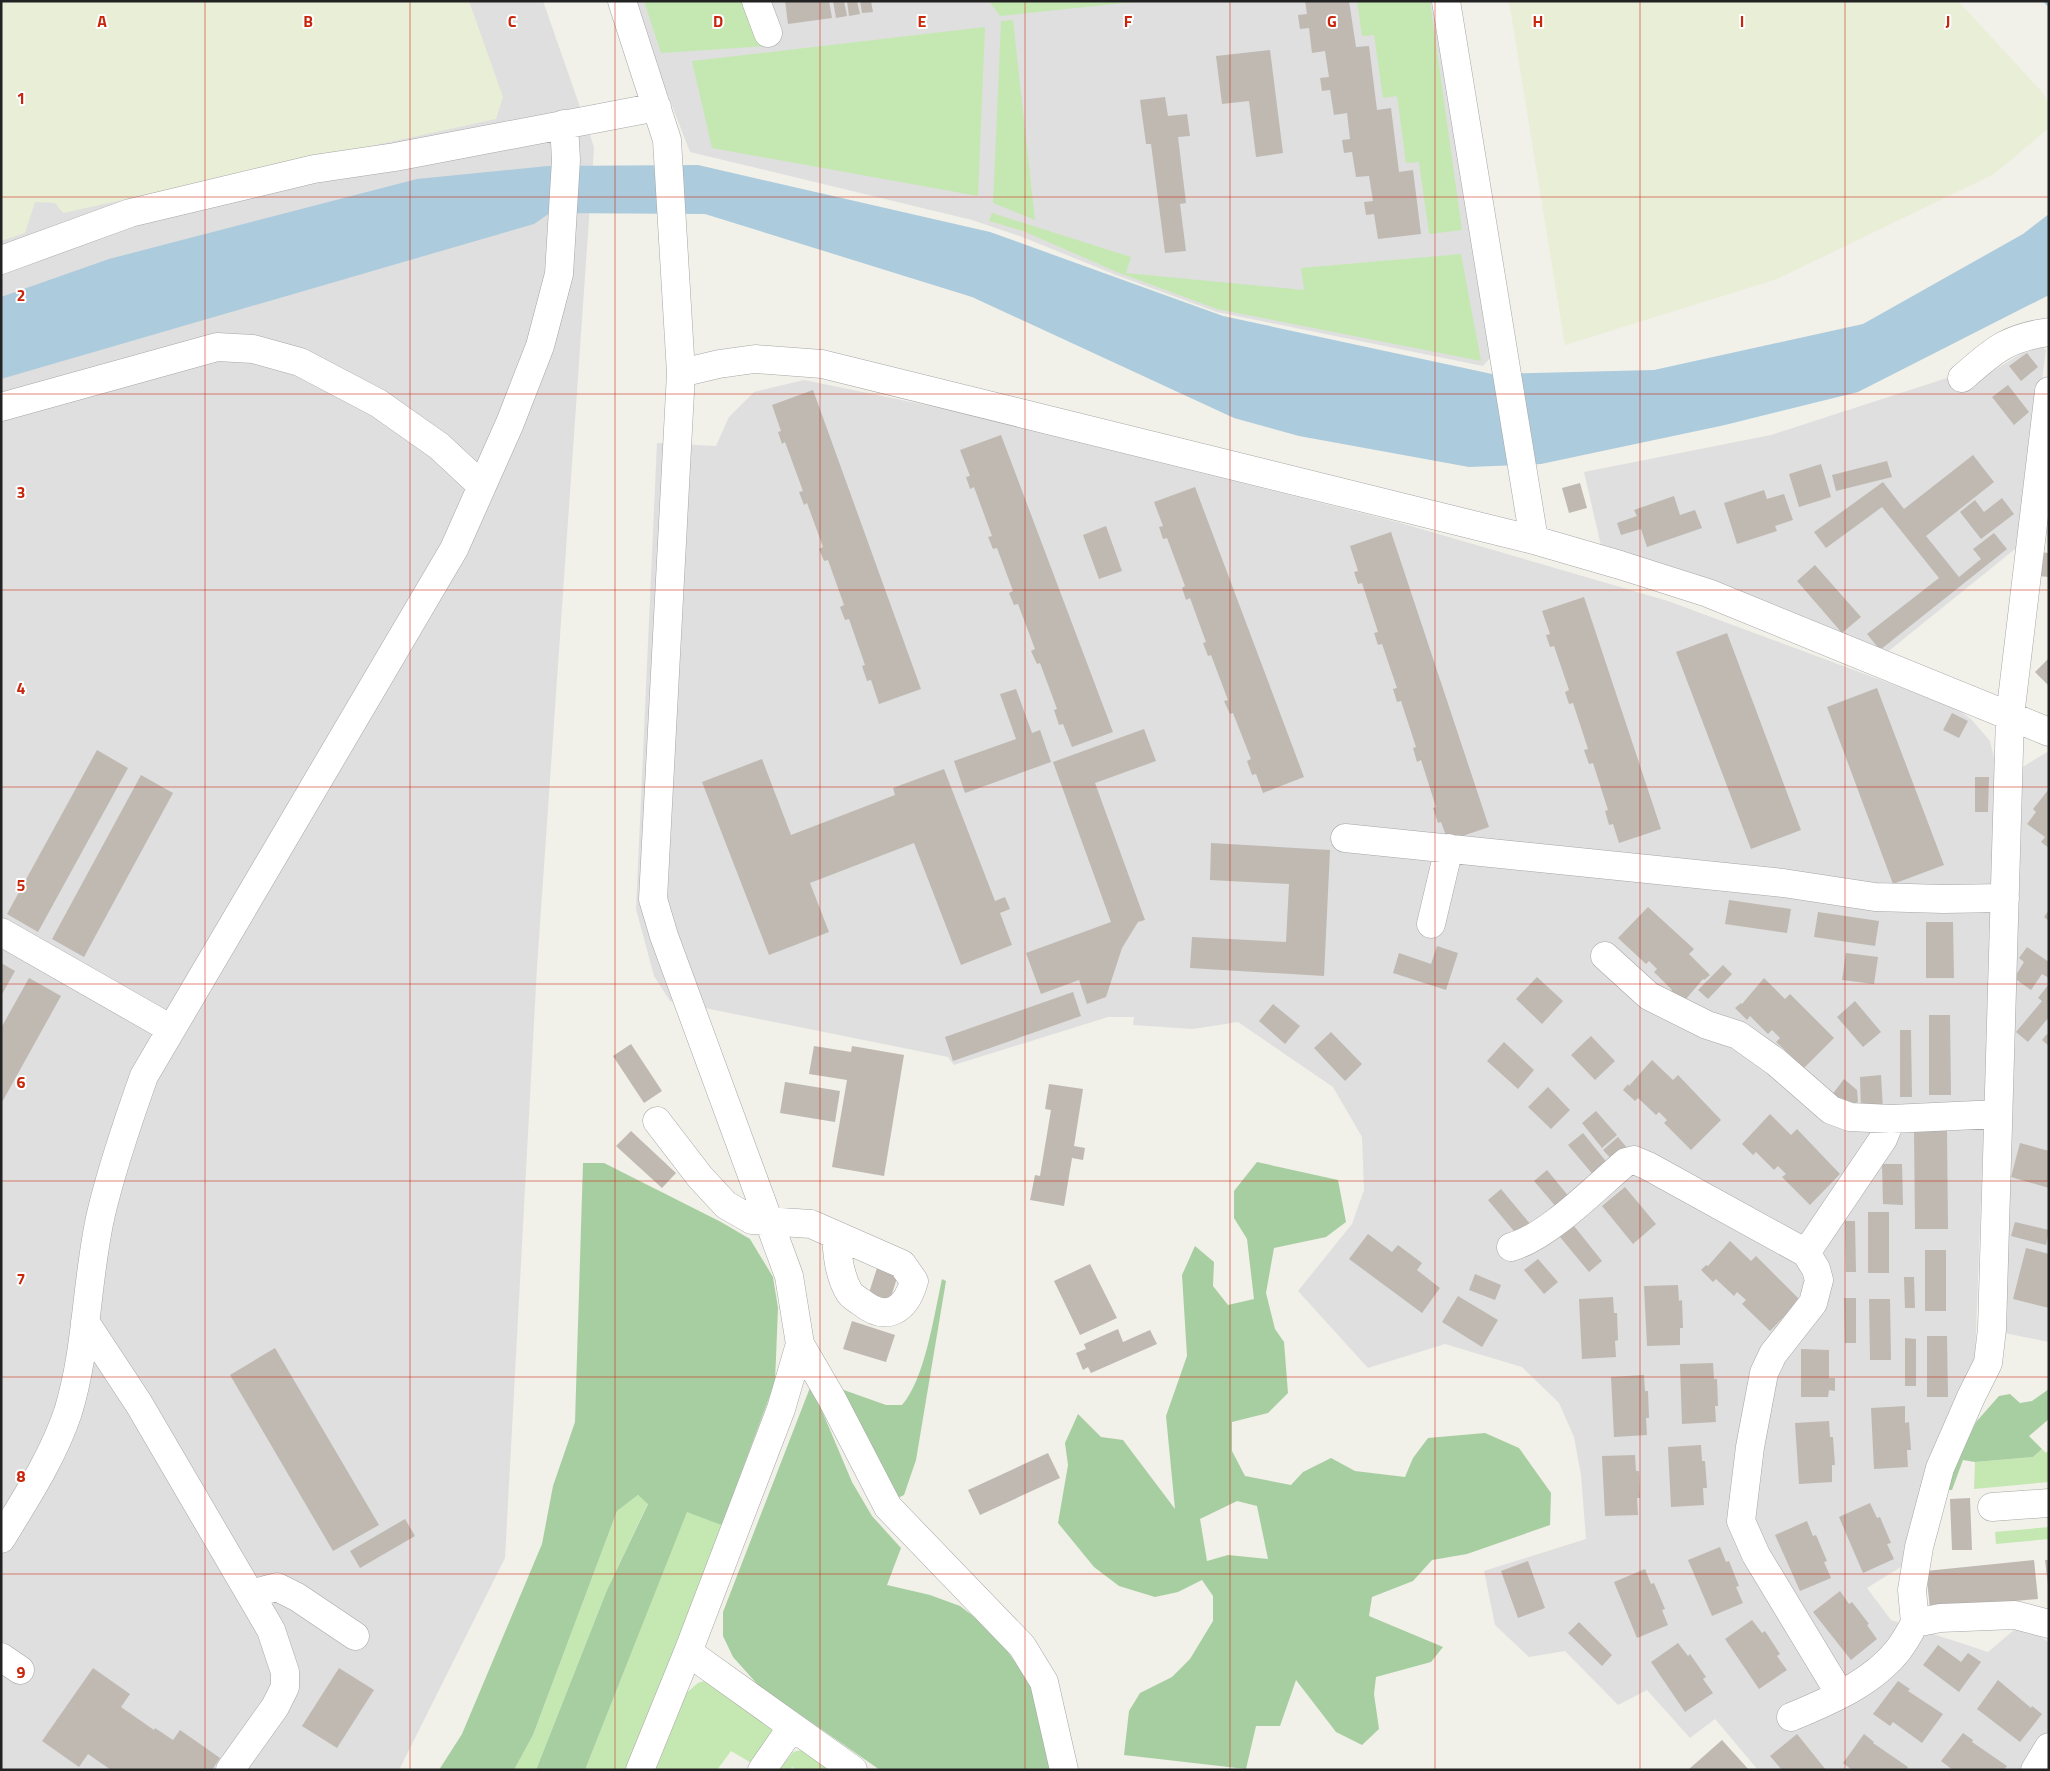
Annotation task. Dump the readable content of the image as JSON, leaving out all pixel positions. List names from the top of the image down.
{
  "grid": {
    "columns": [
      "A",
      "B",
      "C",
      "D",
      "E",
      "F",
      "G",
      "H",
      "I",
      "J"
    ],
    "rows": [
      "1",
      "2",
      "3",
      "4",
      "5",
      "6",
      "7",
      "8",
      "9"
    ]
  }
}
